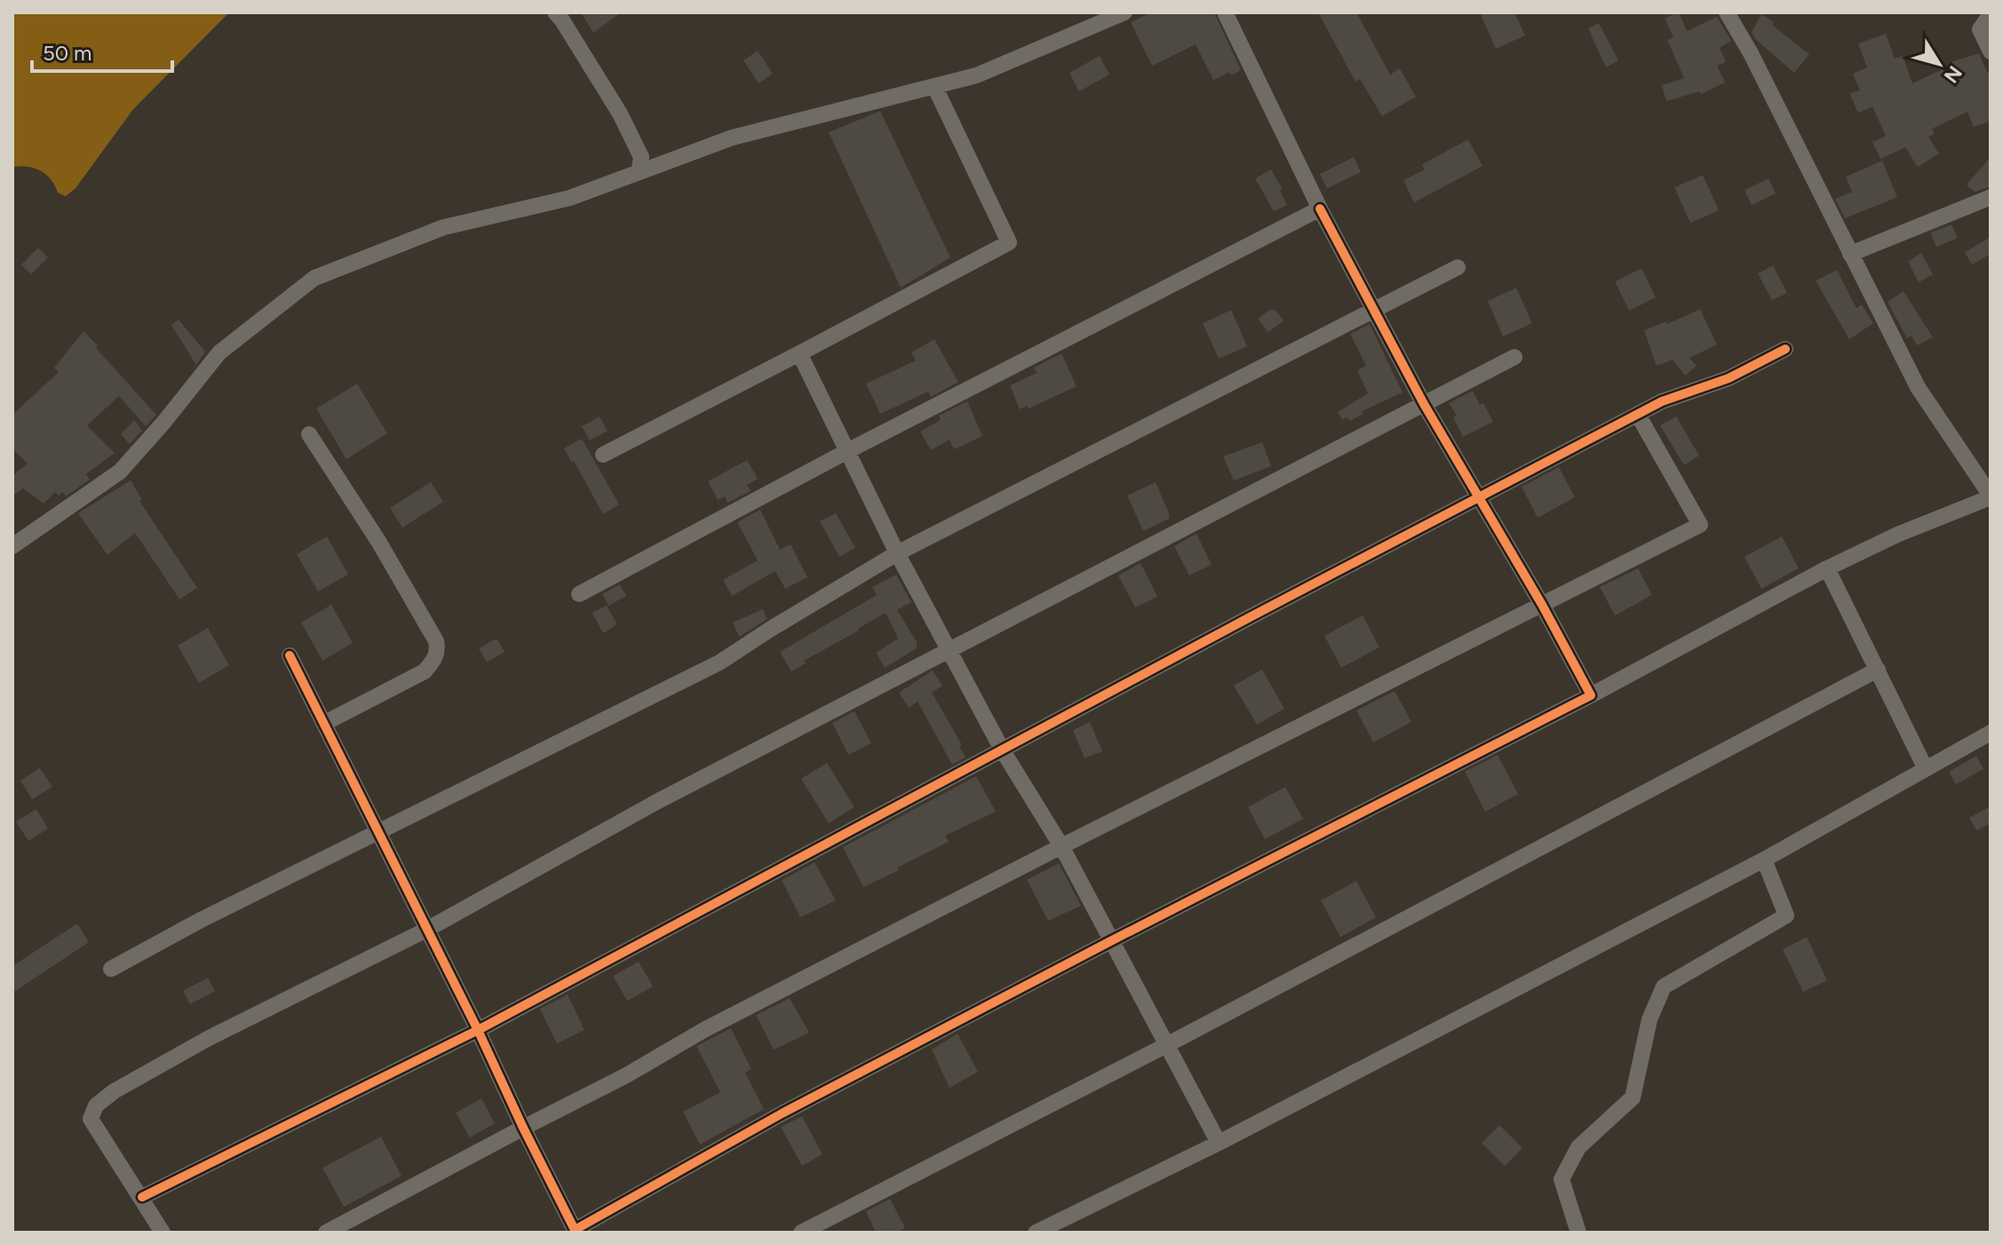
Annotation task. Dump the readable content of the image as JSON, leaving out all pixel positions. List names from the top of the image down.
{
  "scale_bar": "50 m",
  "north": "bottom right"
}
